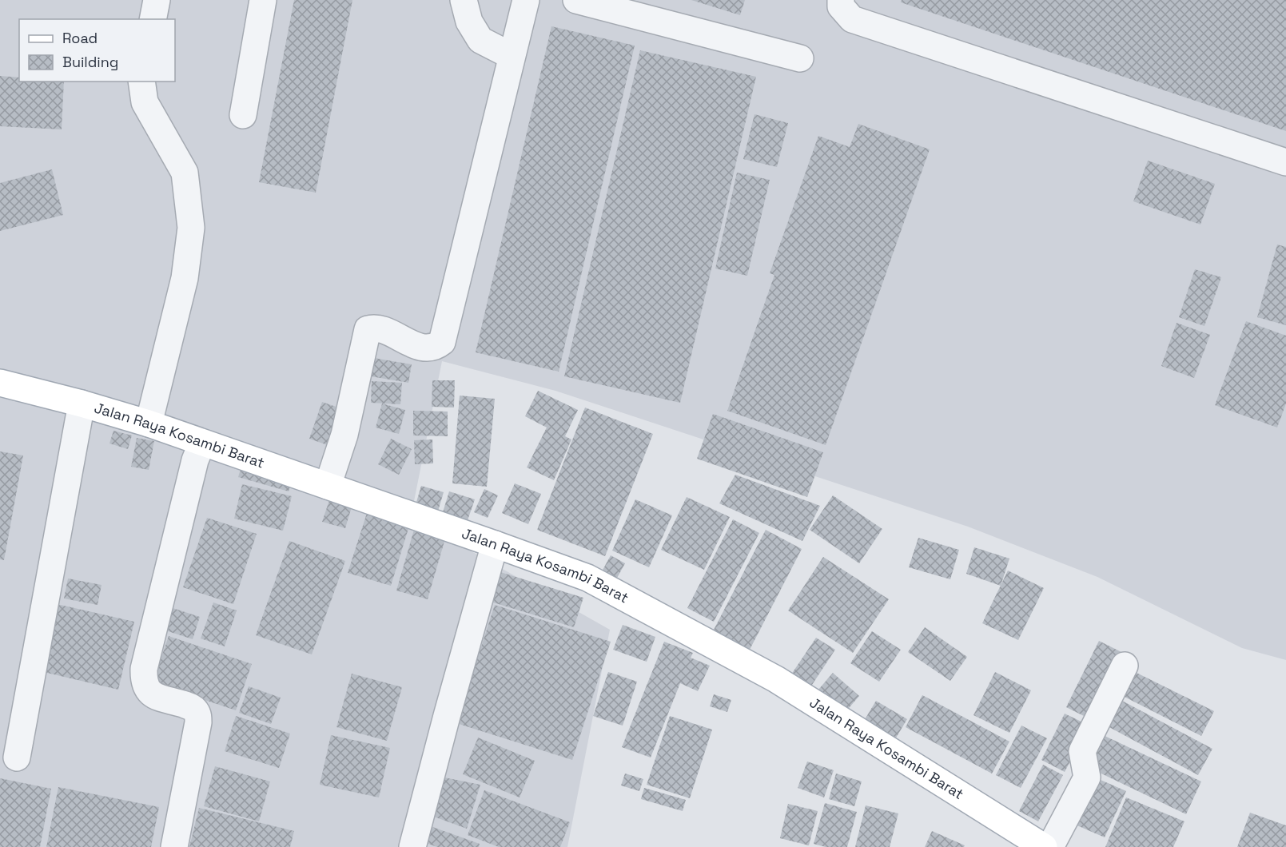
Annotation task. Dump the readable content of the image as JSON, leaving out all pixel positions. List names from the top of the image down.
{
  "streets": {
    "main road": ["Jalan Raya Kosambi Barat"]
  },
  "legend": ["Road", "Building"]
}
